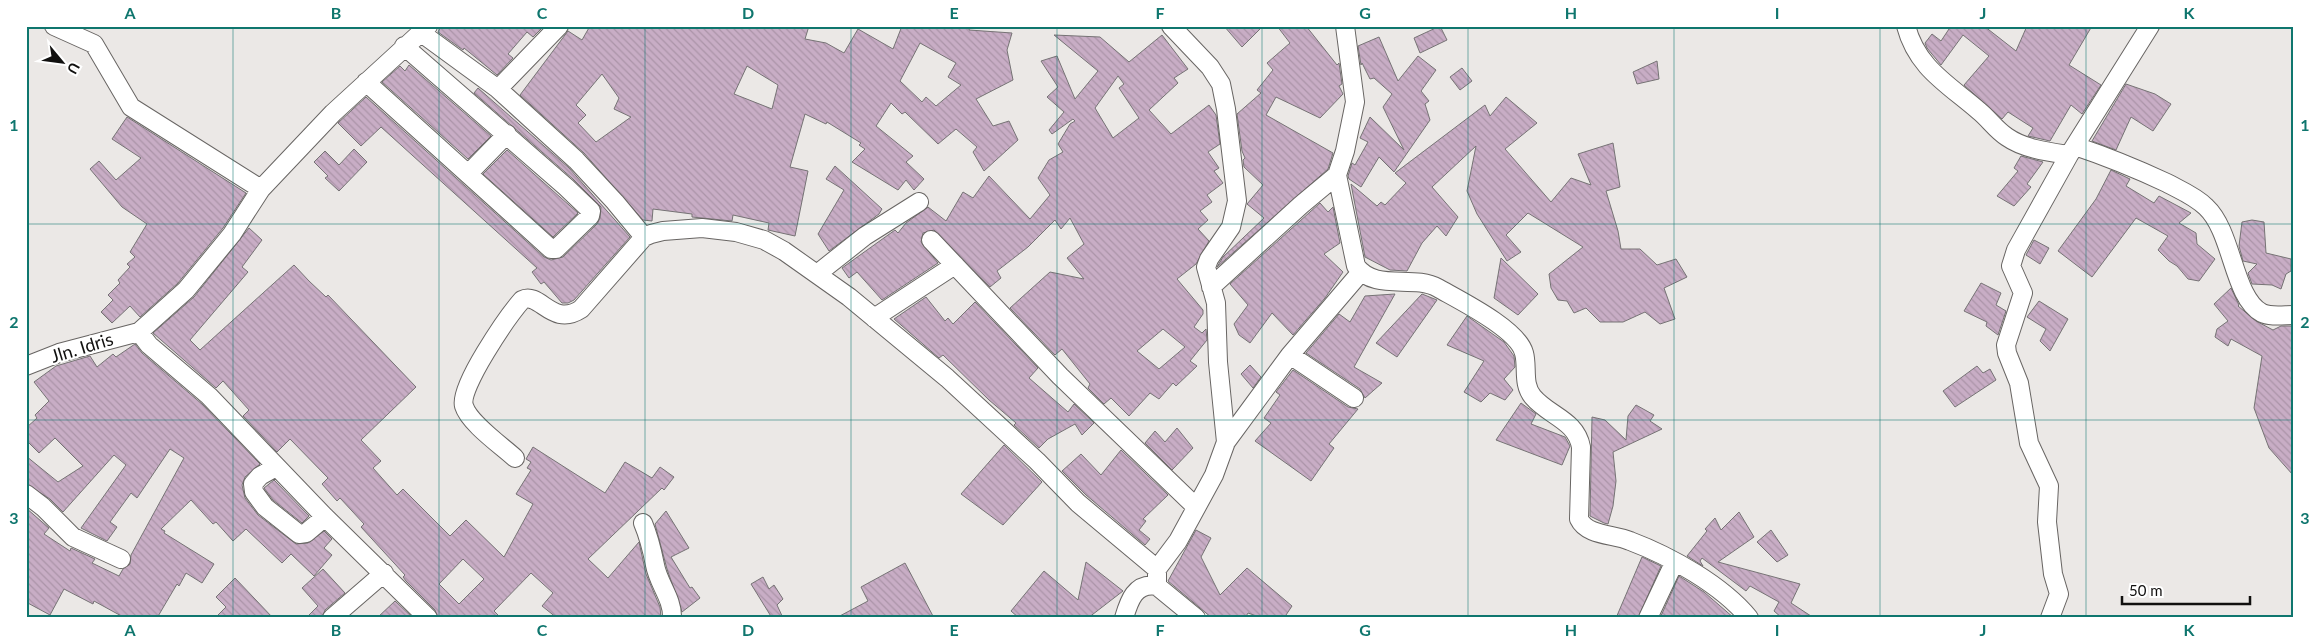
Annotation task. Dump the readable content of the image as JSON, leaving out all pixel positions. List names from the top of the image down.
{
  "streets": {
    "street": ["Jln. Idris"]
  },
  "scale_bar": "50 m",
  "north": "bottom right",
  "grid": {
    "columns": [
      "A",
      "B",
      "C",
      "D",
      "E",
      "F",
      "G",
      "H",
      "I",
      "J",
      "K"
    ],
    "rows": ["1", "2", "3"]
  }
}
